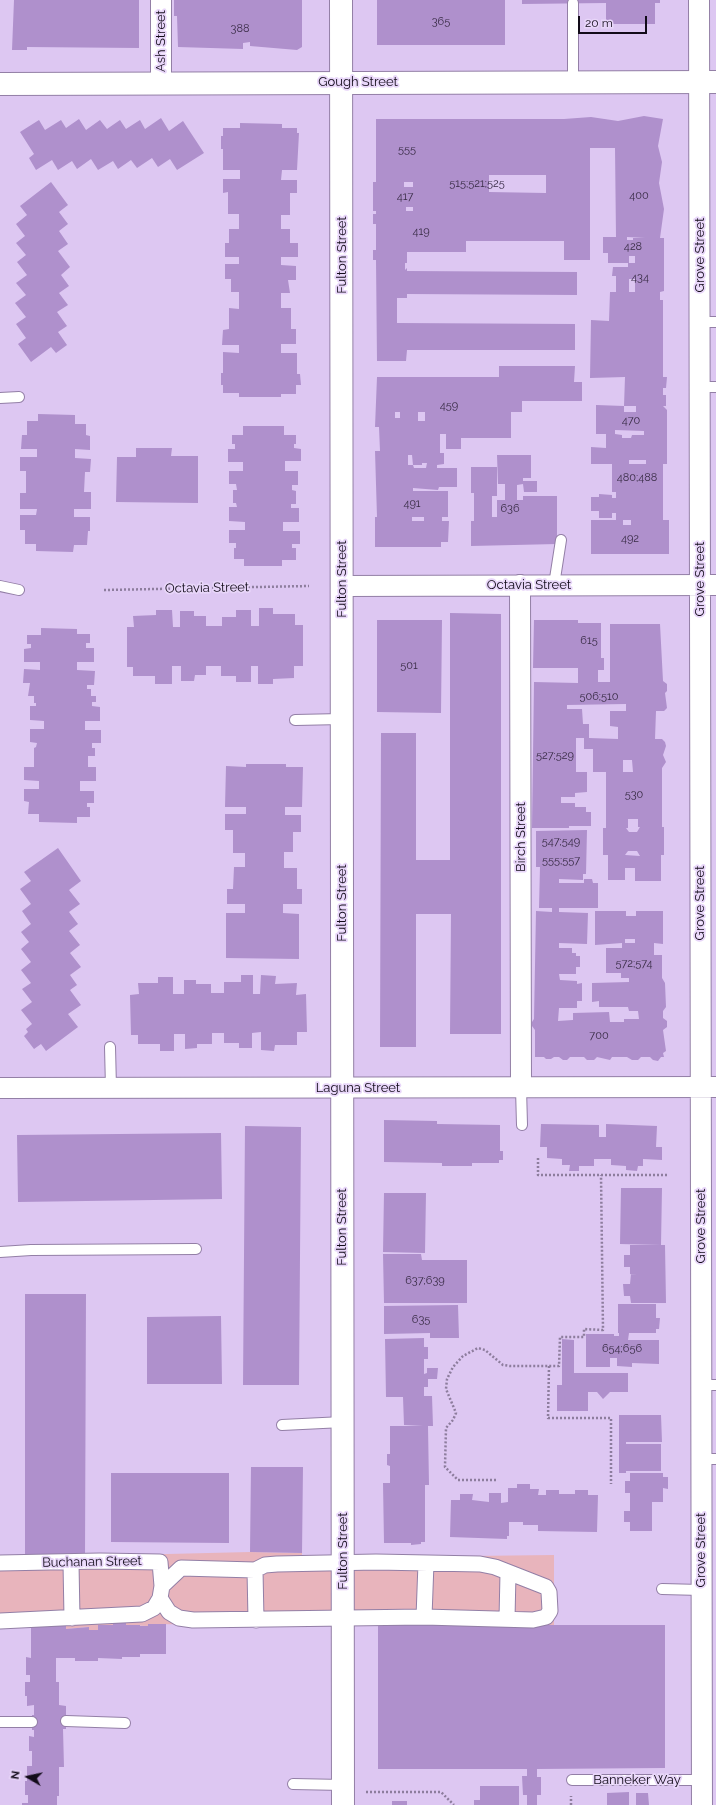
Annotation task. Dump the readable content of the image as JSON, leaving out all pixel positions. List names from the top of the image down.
{
  "streets": {
    "street": [
      "Ash Street",
      "Gough Street",
      "Fulton Street",
      "Grove Street",
      "Octavia Street",
      "Birch Street",
      "Laguna Street",
      "Buchanan Street"
    ],
    "lane": ["Banneker Way"]
  },
  "crossings": [
    ["Ash Street", "Gough Street"],
    ["Gough Street", "Fulton Street"],
    ["Gough Street", "Grove Street"],
    ["Fulton Street", "Octavia Street"],
    ["Fulton Street", "Laguna Street"],
    ["Grove Street", "Octavia Street"],
    ["Grove Street", "Laguna Street"],
    ["Grove Street", "Banneker Way"],
    ["Octavia Street", "Birch Street"],
    ["Birch Street", "Laguna Street"]
  ],
  "house_numbers": [
    "365",
    "388",
    "555",
    "515;521;525",
    "400",
    "417",
    "419",
    "428",
    "434",
    "459",
    "470",
    "480;488",
    "491",
    "636",
    "492",
    "615",
    "501",
    "506;510",
    "527;529",
    "530",
    "547;549",
    "555;557",
    "572;574",
    "700",
    "637;639",
    "635",
    "654;656"
  ],
  "scale_bar": "20 m",
  "north": "left"
}
